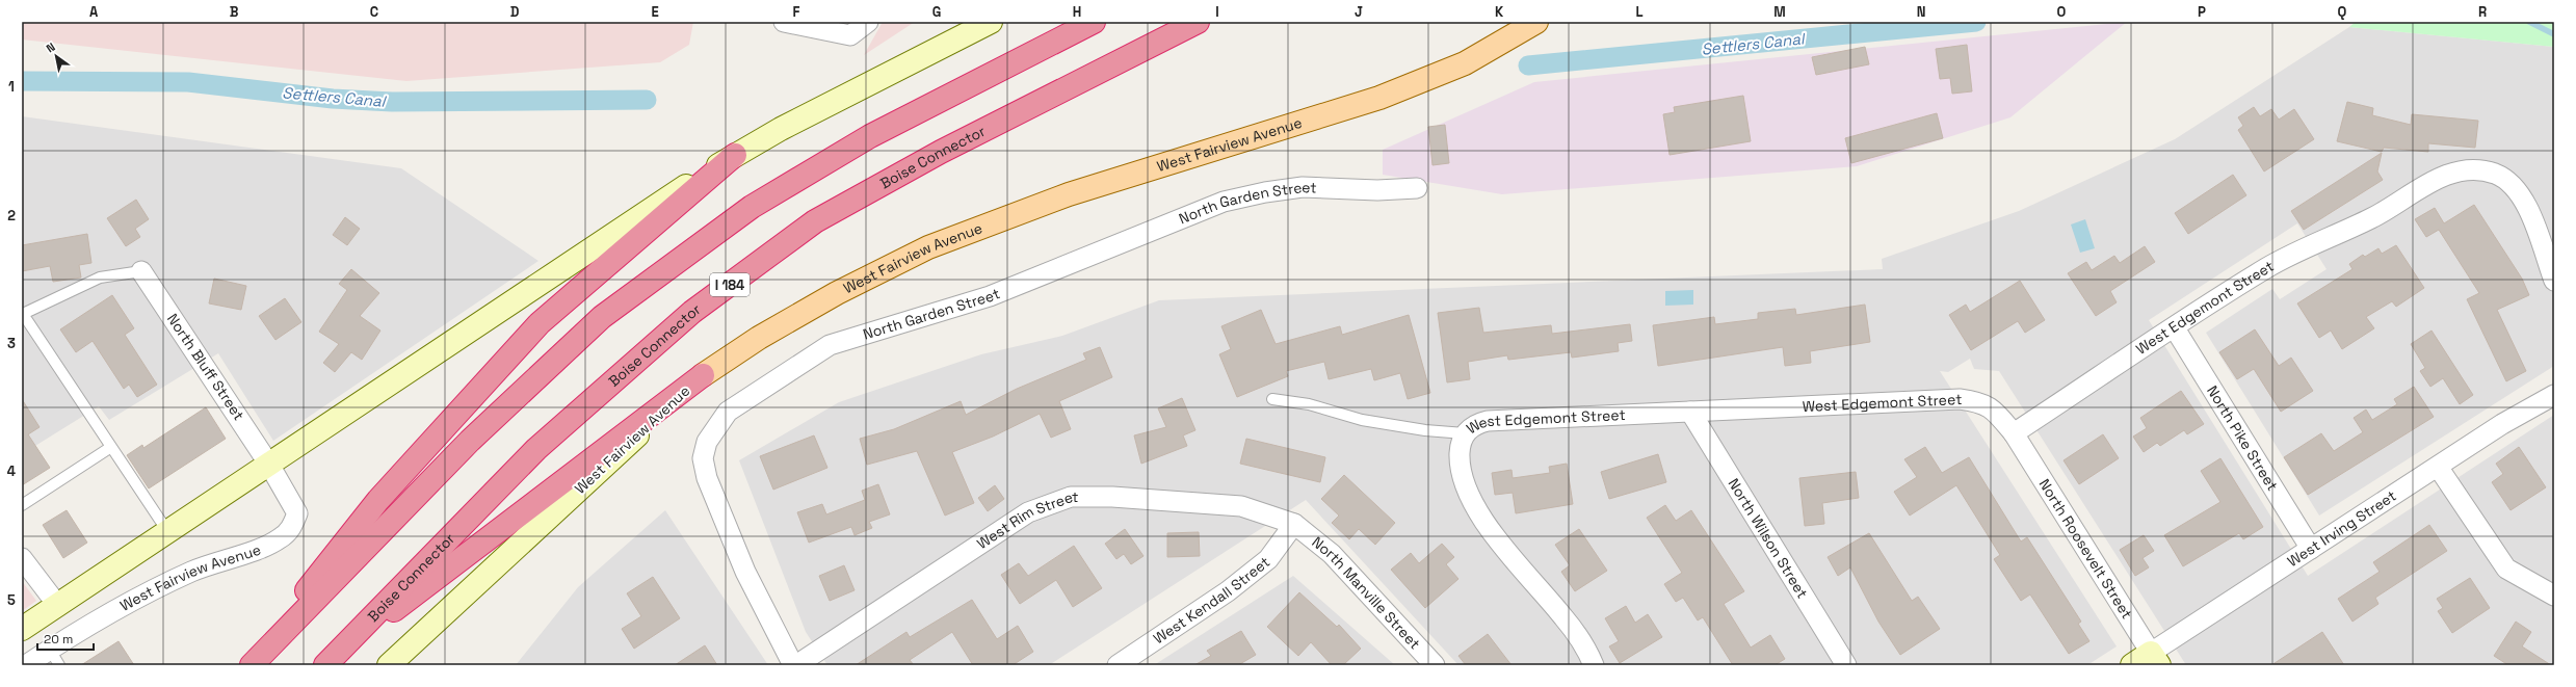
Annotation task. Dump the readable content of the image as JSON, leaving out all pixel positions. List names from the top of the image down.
{
  "streets": {
    "highway": ["Boise Connector", "I 184"],
    "main road": ["West Fairview Avenue", "West Irving Street"],
    "street": [
      "North Garden Street",
      "West Edgemont Street",
      "North Bluff Street",
      "North Pike Street",
      "West Rim Street",
      "North Wilson Street",
      "North Roosevelt Street",
      "North Manville Street",
      "West Kendall Street"
    ]
  },
  "crossings": [
    ["West Fairview Avenue", "North Bluff Street"],
    ["West Edgemont Street", "North Pike Street"],
    ["West Edgemont Street", "North Wilson Street"],
    ["West Edgemont Street", "North Roosevelt Street"],
    ["North Pike Street", "West Irving Street"],
    ["West Rim Street", "North Manville Street"],
    ["West Rim Street", "West Kendall Street"],
    ["West Irving Street", "North Roosevelt Street"],
    ["North Manville Street", "West Kendall Street"]
  ],
  "water": ["Settlers Canal"],
  "scale_bar": "20 m",
  "north": "top left",
  "grid": {
    "columns": [
      "A",
      "B",
      "C",
      "D",
      "E",
      "F",
      "G",
      "H",
      "I",
      "J",
      "K",
      "L",
      "M",
      "N",
      "O",
      "P",
      "Q",
      "R"
    ],
    "rows": [
      "1",
      "2",
      "3",
      "4",
      "5"
    ]
  }
}
